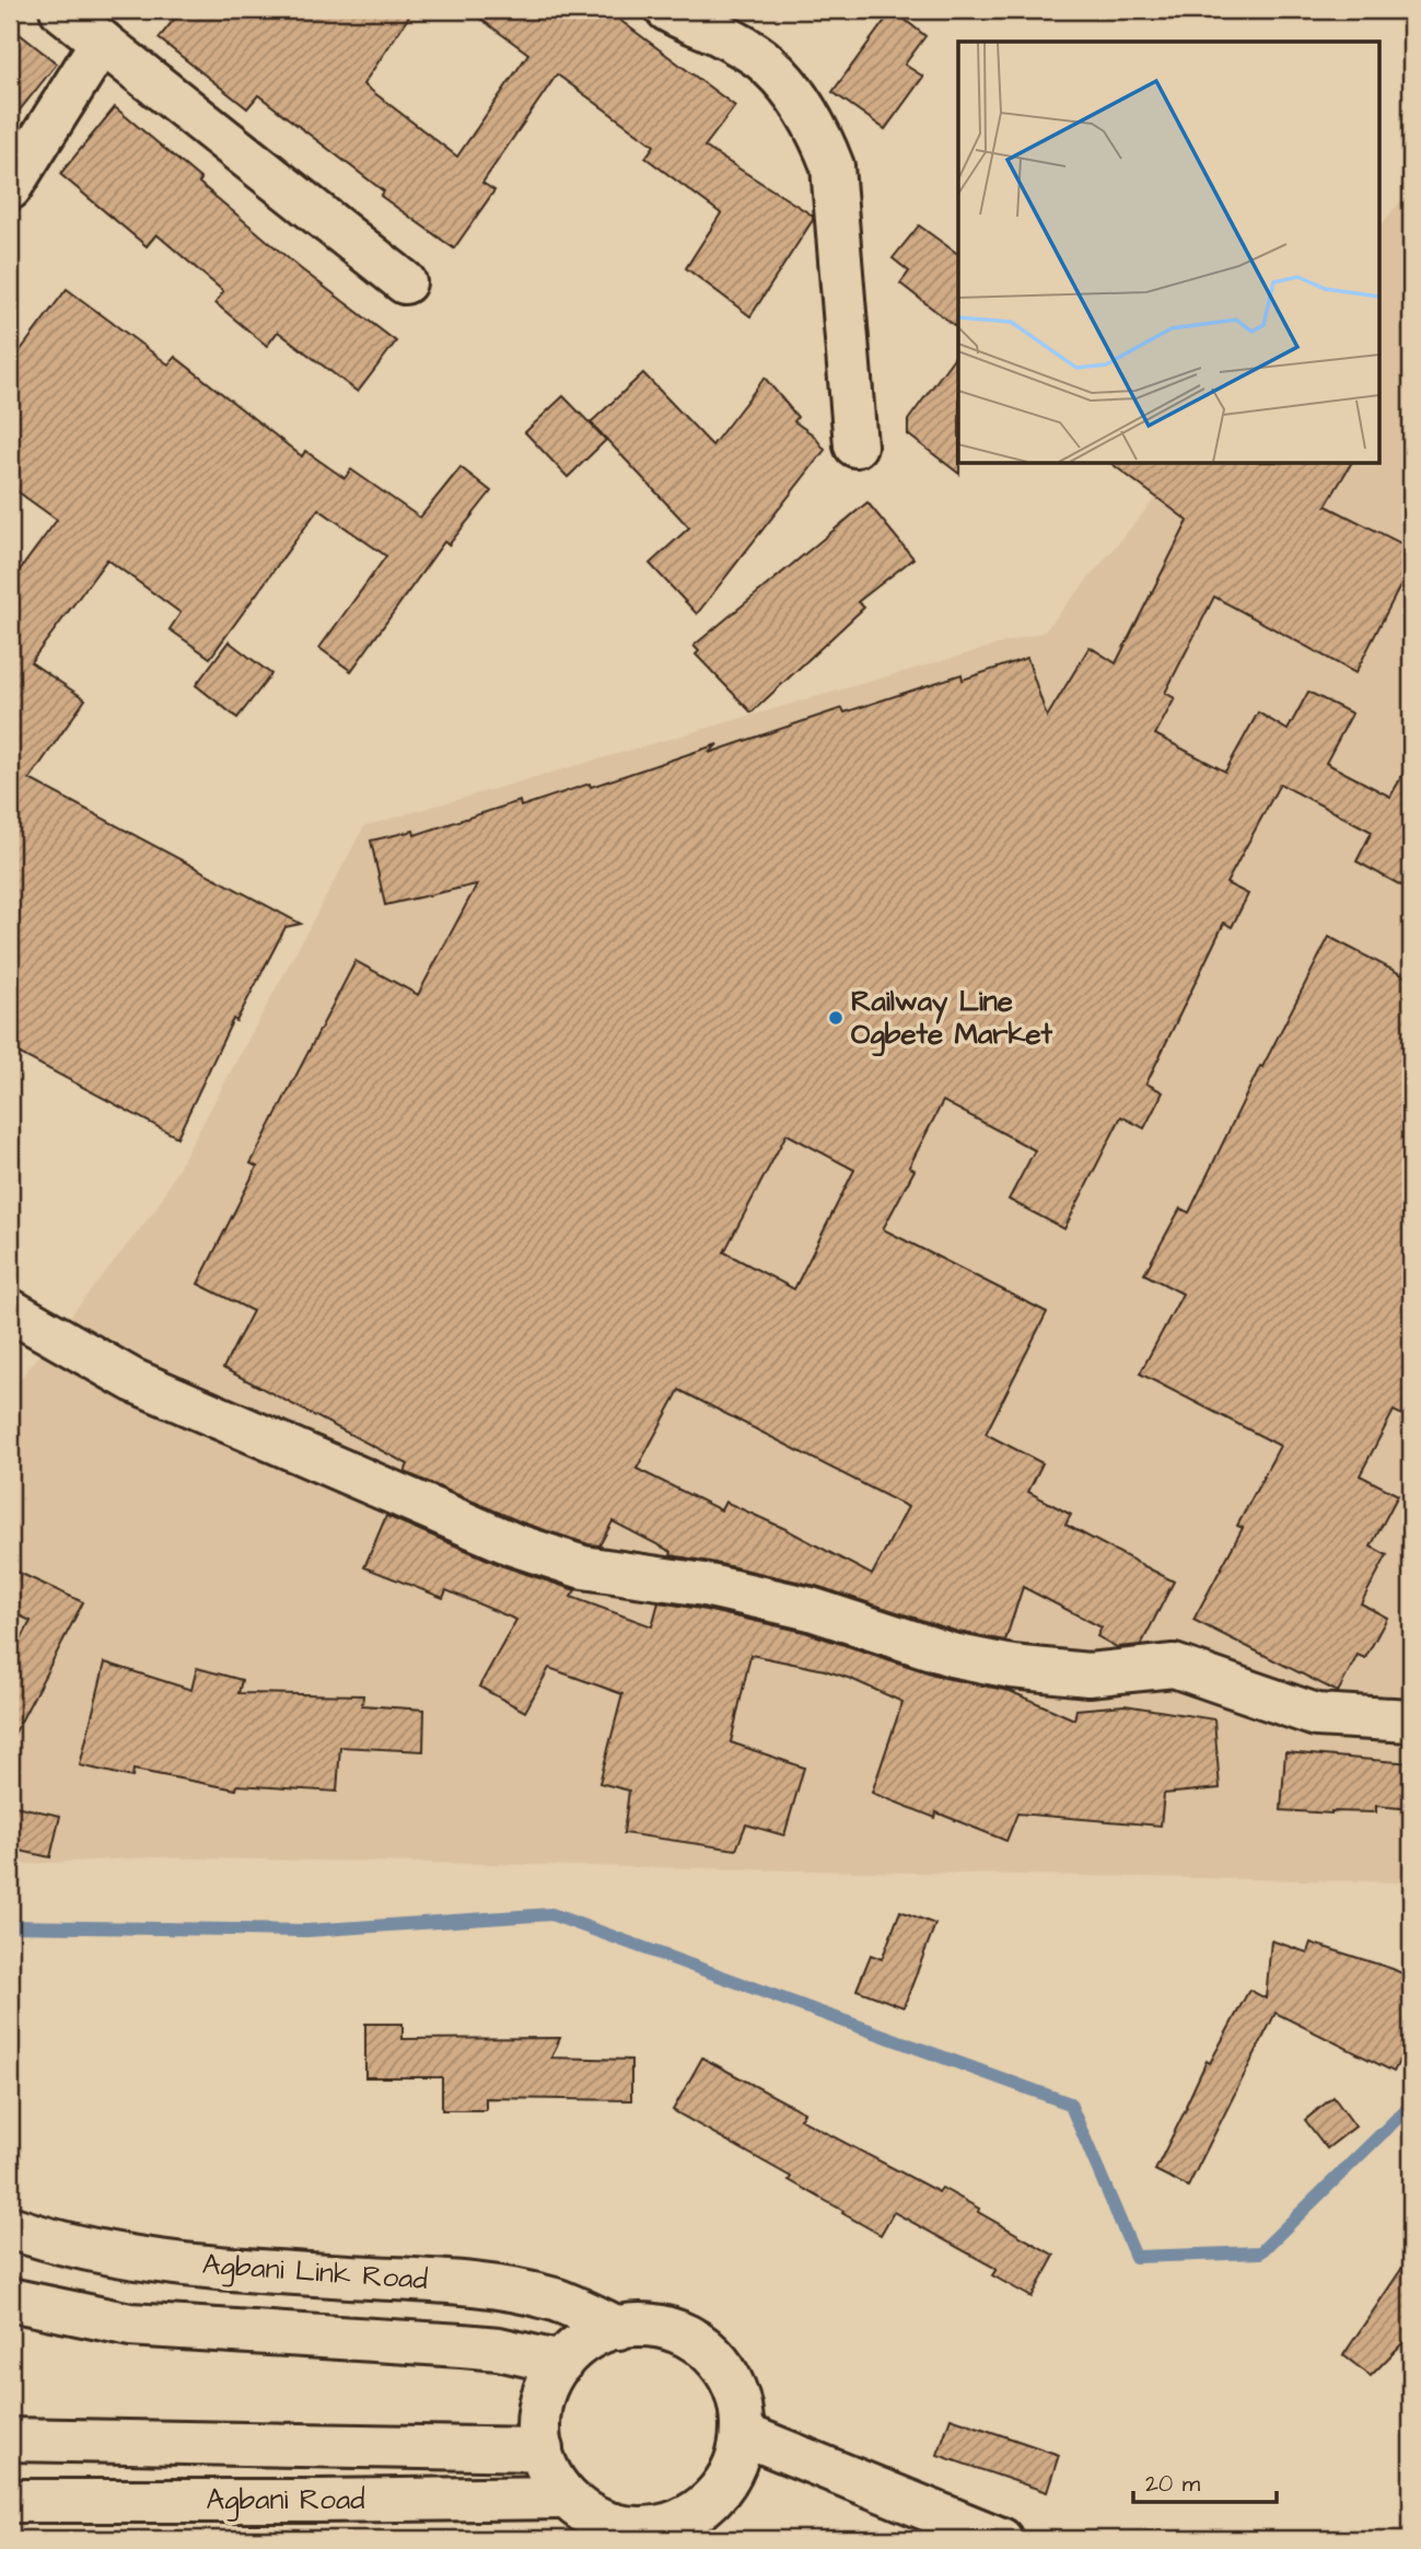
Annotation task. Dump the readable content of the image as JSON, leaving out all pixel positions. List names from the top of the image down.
{
  "streets": {
    "main road": ["Agbani Link Road", "Agbani Road"]
  },
  "crossings": [
    ["Agbani Link Road", "Agbani Road"]
  ],
  "places": ["Railway Line Ogbete Market"],
  "scale_bar": "20 m"
}
